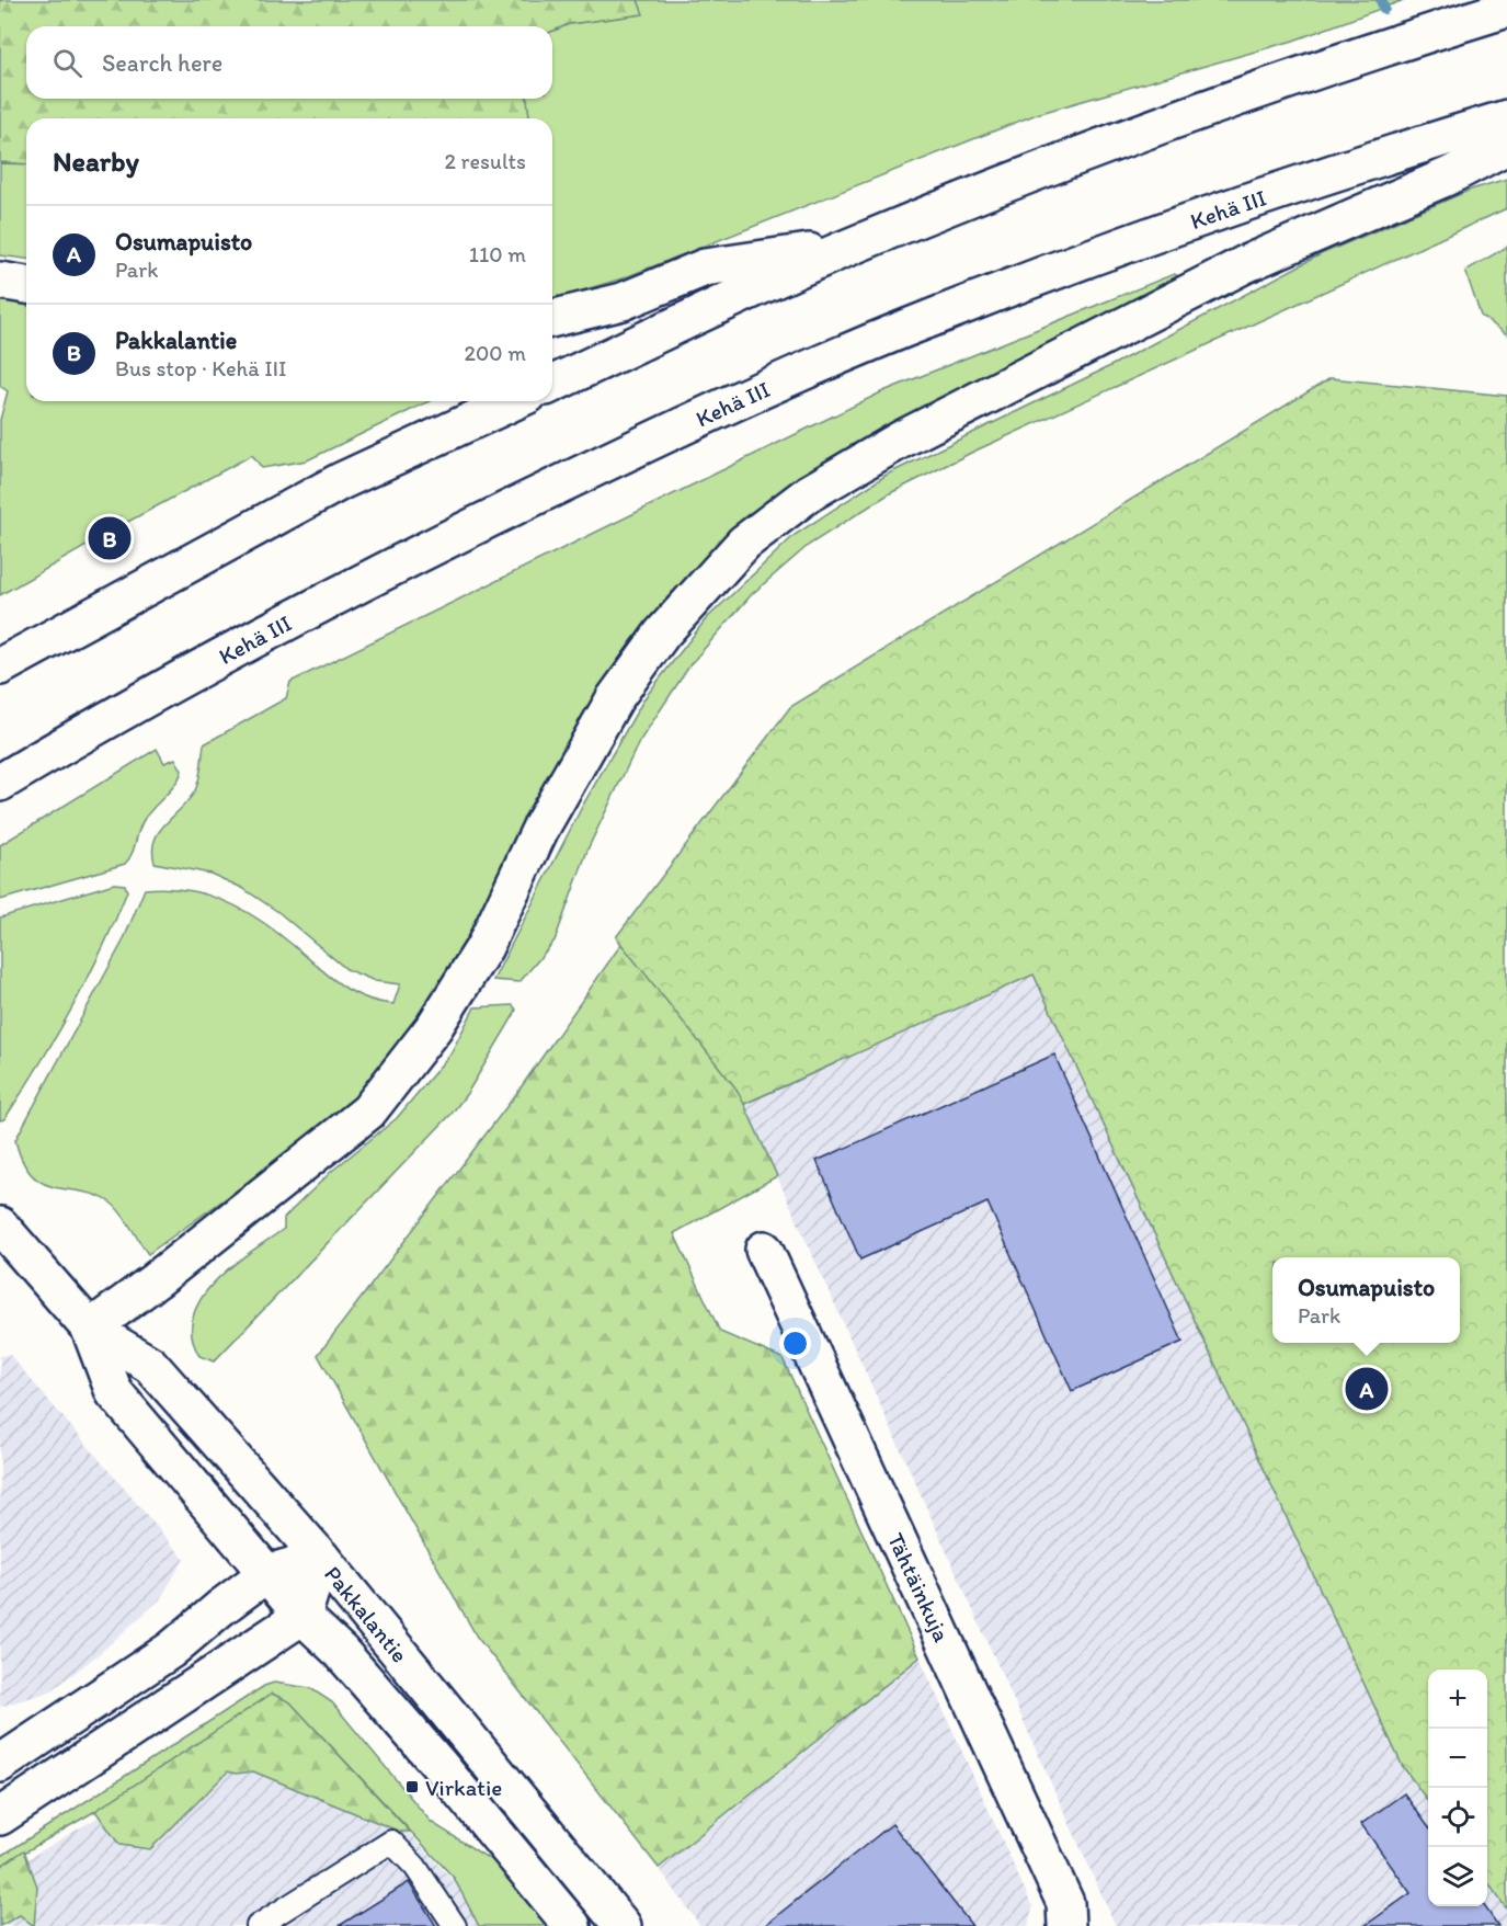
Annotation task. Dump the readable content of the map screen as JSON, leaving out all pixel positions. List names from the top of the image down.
{
  "streets": {
    "main road": ["Kehä III", "Tähtäinkuja", "Pakkalantie"]
  },
  "places": {
    "transit": ["Virkatie"]
  },
  "page": {
    "search": "Search here",
    "heading": ["Nearby", "2 results"],
    "list": [
      {
        "mark": "A",
        "name": "Osumapuisto",
        "note": "Park",
        "value": "110 m"
      },
      {
        "mark": "B",
        "name": "Pakkalantie",
        "note": "Bus stop · Kehä III",
        "value": "200 m"
      }
    ],
    "pins": ["B", "A"],
    "popup": ["Osumapuisto", "Park"],
    "map_buttons": ["+", "−"]
  }
}
